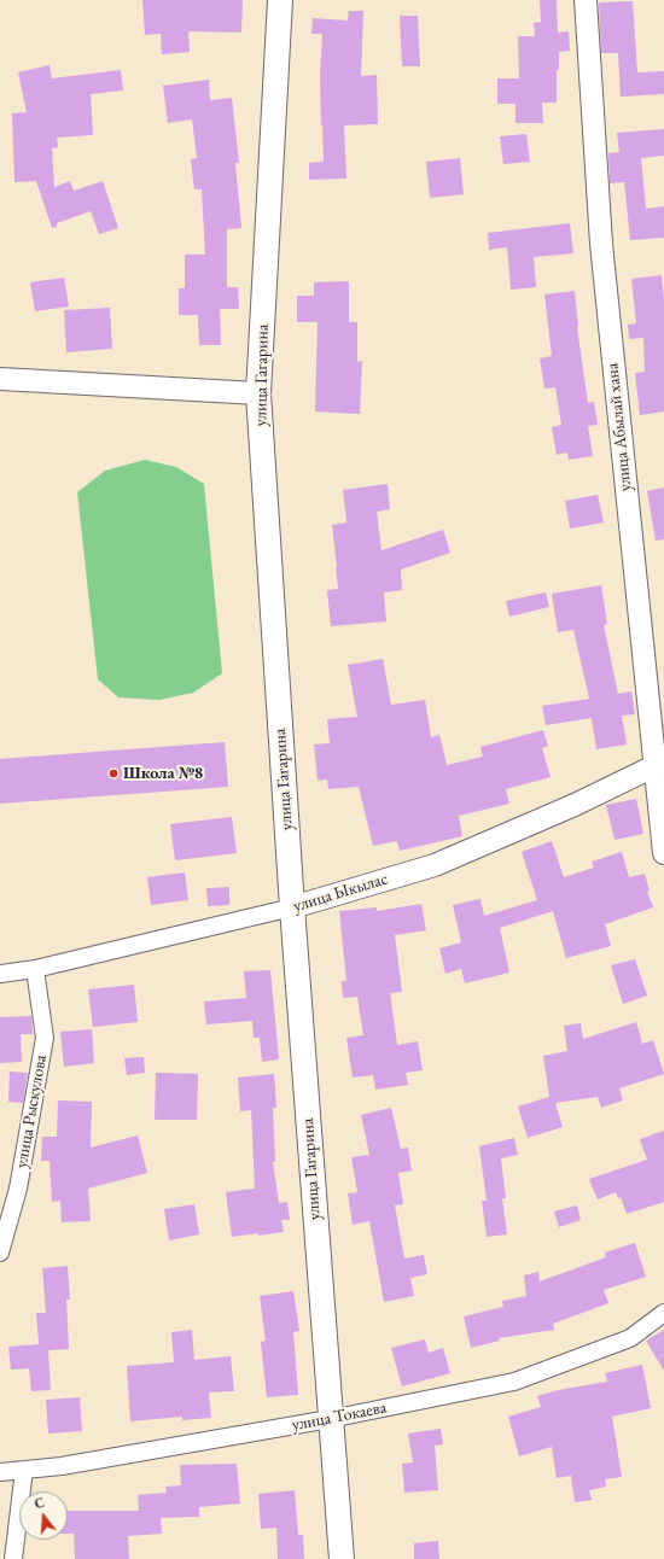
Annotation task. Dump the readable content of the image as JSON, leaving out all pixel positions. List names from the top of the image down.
{
  "streets": {
    "main road": ["улица Гагарина"],
    "street": [
      "улица Абылай хана",
      "улица Ыкылас",
      "улица Рыскулова",
      "улица Токаева"
    ]
  },
  "crossings": [
    ["улица Гагарина", "улица Ыкылас"],
    ["улица Гагарина", "улица Токаева"],
    ["улица Абылай хана", "улица Ыкылас"],
    ["улица Ыкылас", "улица Рыскулова"]
  ],
  "places": ["Школа №8"],
  "north": "top"
}
